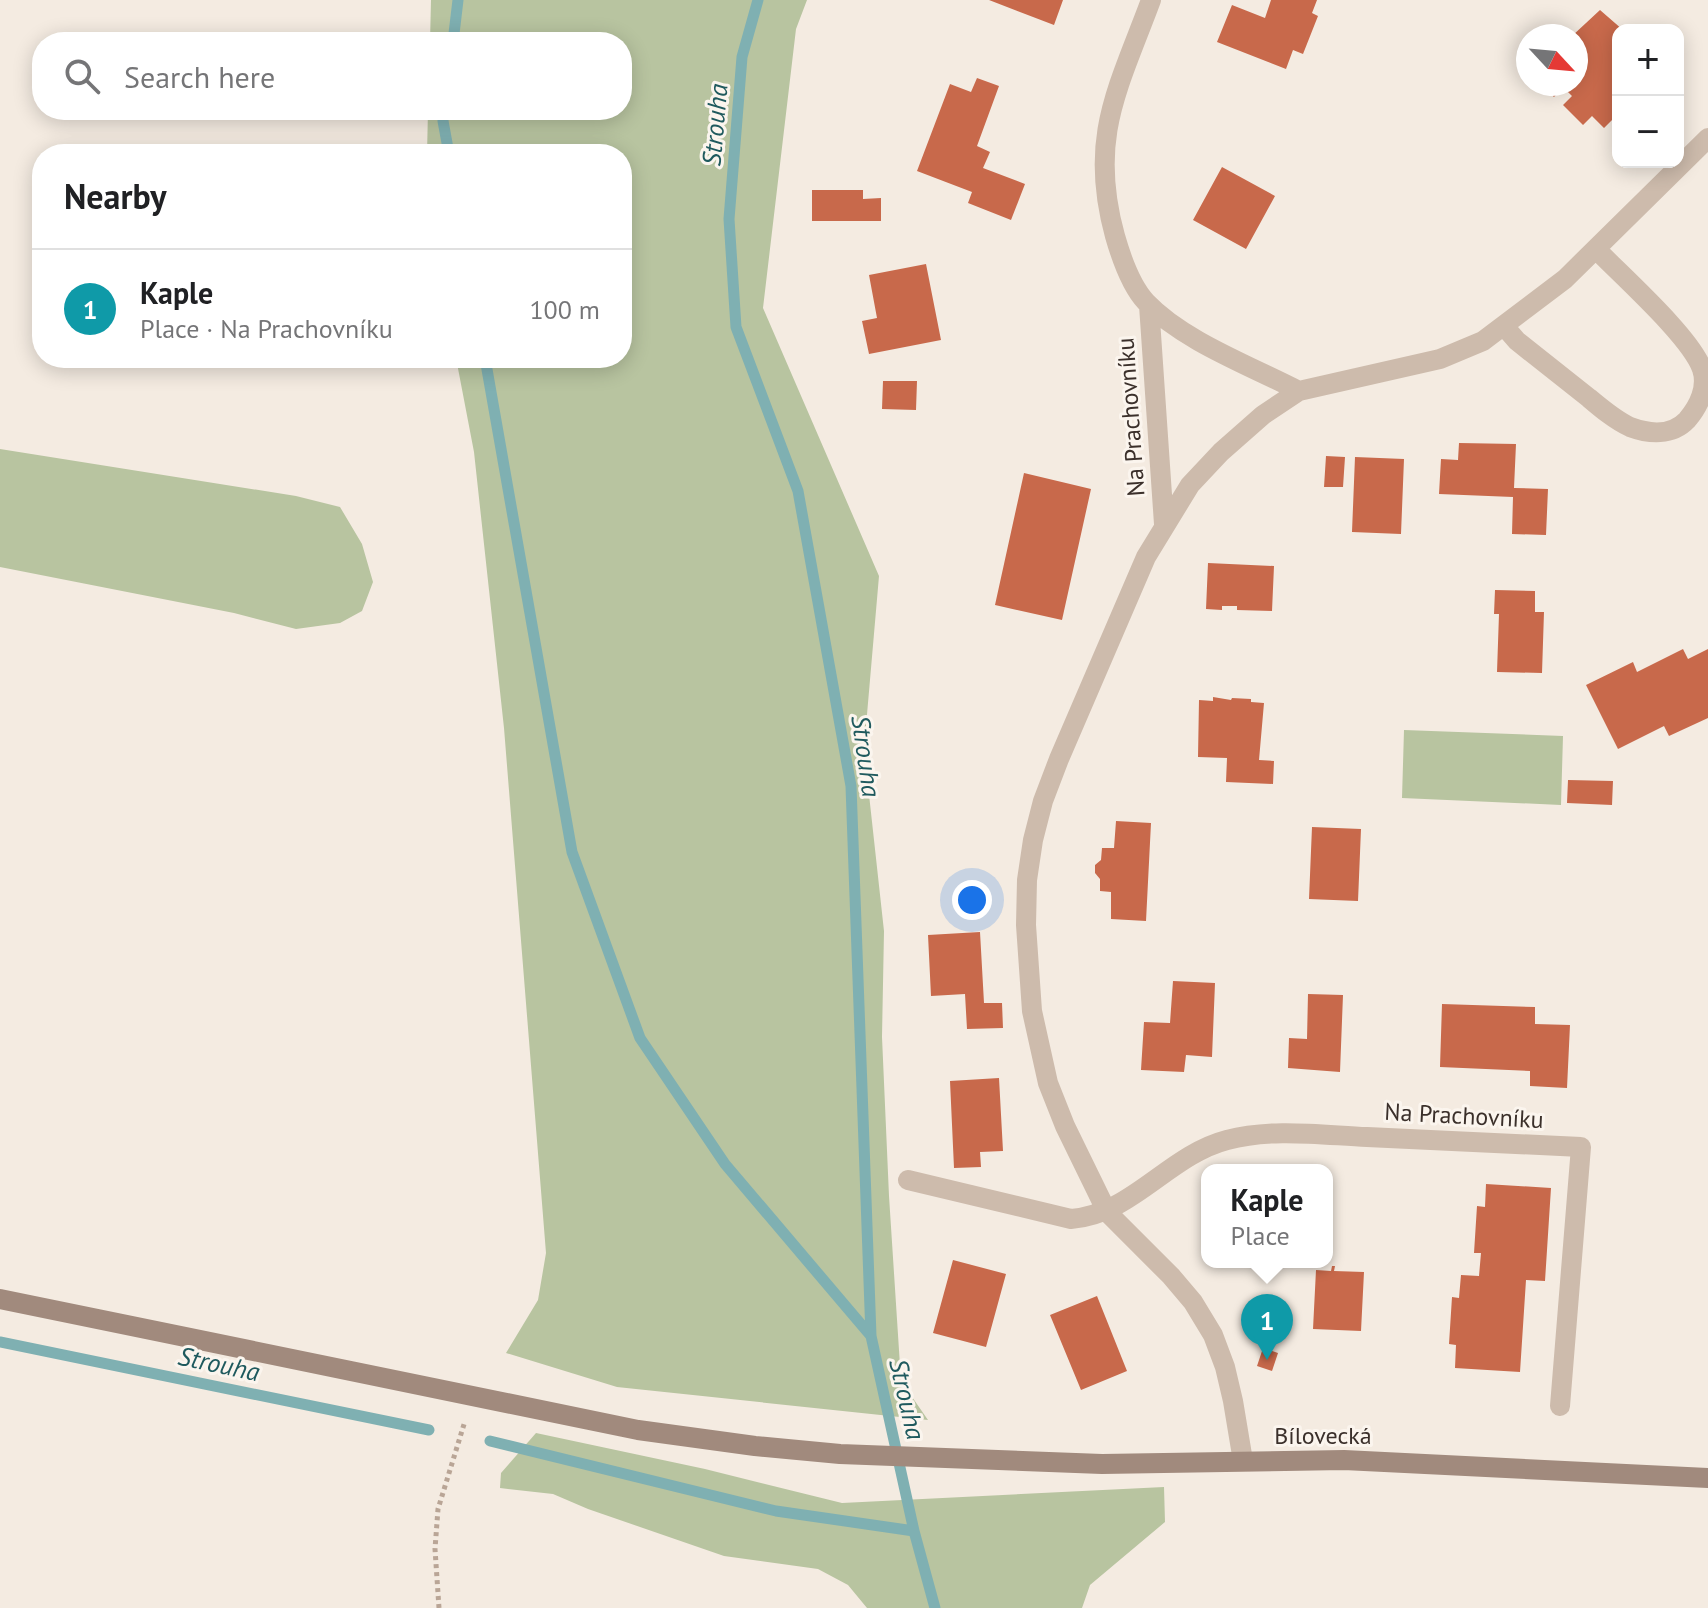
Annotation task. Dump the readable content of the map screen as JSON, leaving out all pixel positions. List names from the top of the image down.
{
  "streets": {
    "main road": ["Bílovecká"],
    "street": ["Na Prachovníku"]
  },
  "crossings": [
    ["Na Prachovníku", "Bílovecká"]
  ],
  "water": ["Strouha"],
  "north": "bottom right",
  "page": {
    "map_buttons": ["+", "−"],
    "search": "Search here",
    "heading": "Nearby",
    "list": [
      {
        "mark": "1",
        "name": "Kaple",
        "note": "Place · Na Prachovníku",
        "value": "100 m"
      }
    ],
    "popup": ["Kaple", "Place"],
    "pins": "1"
  }
}
